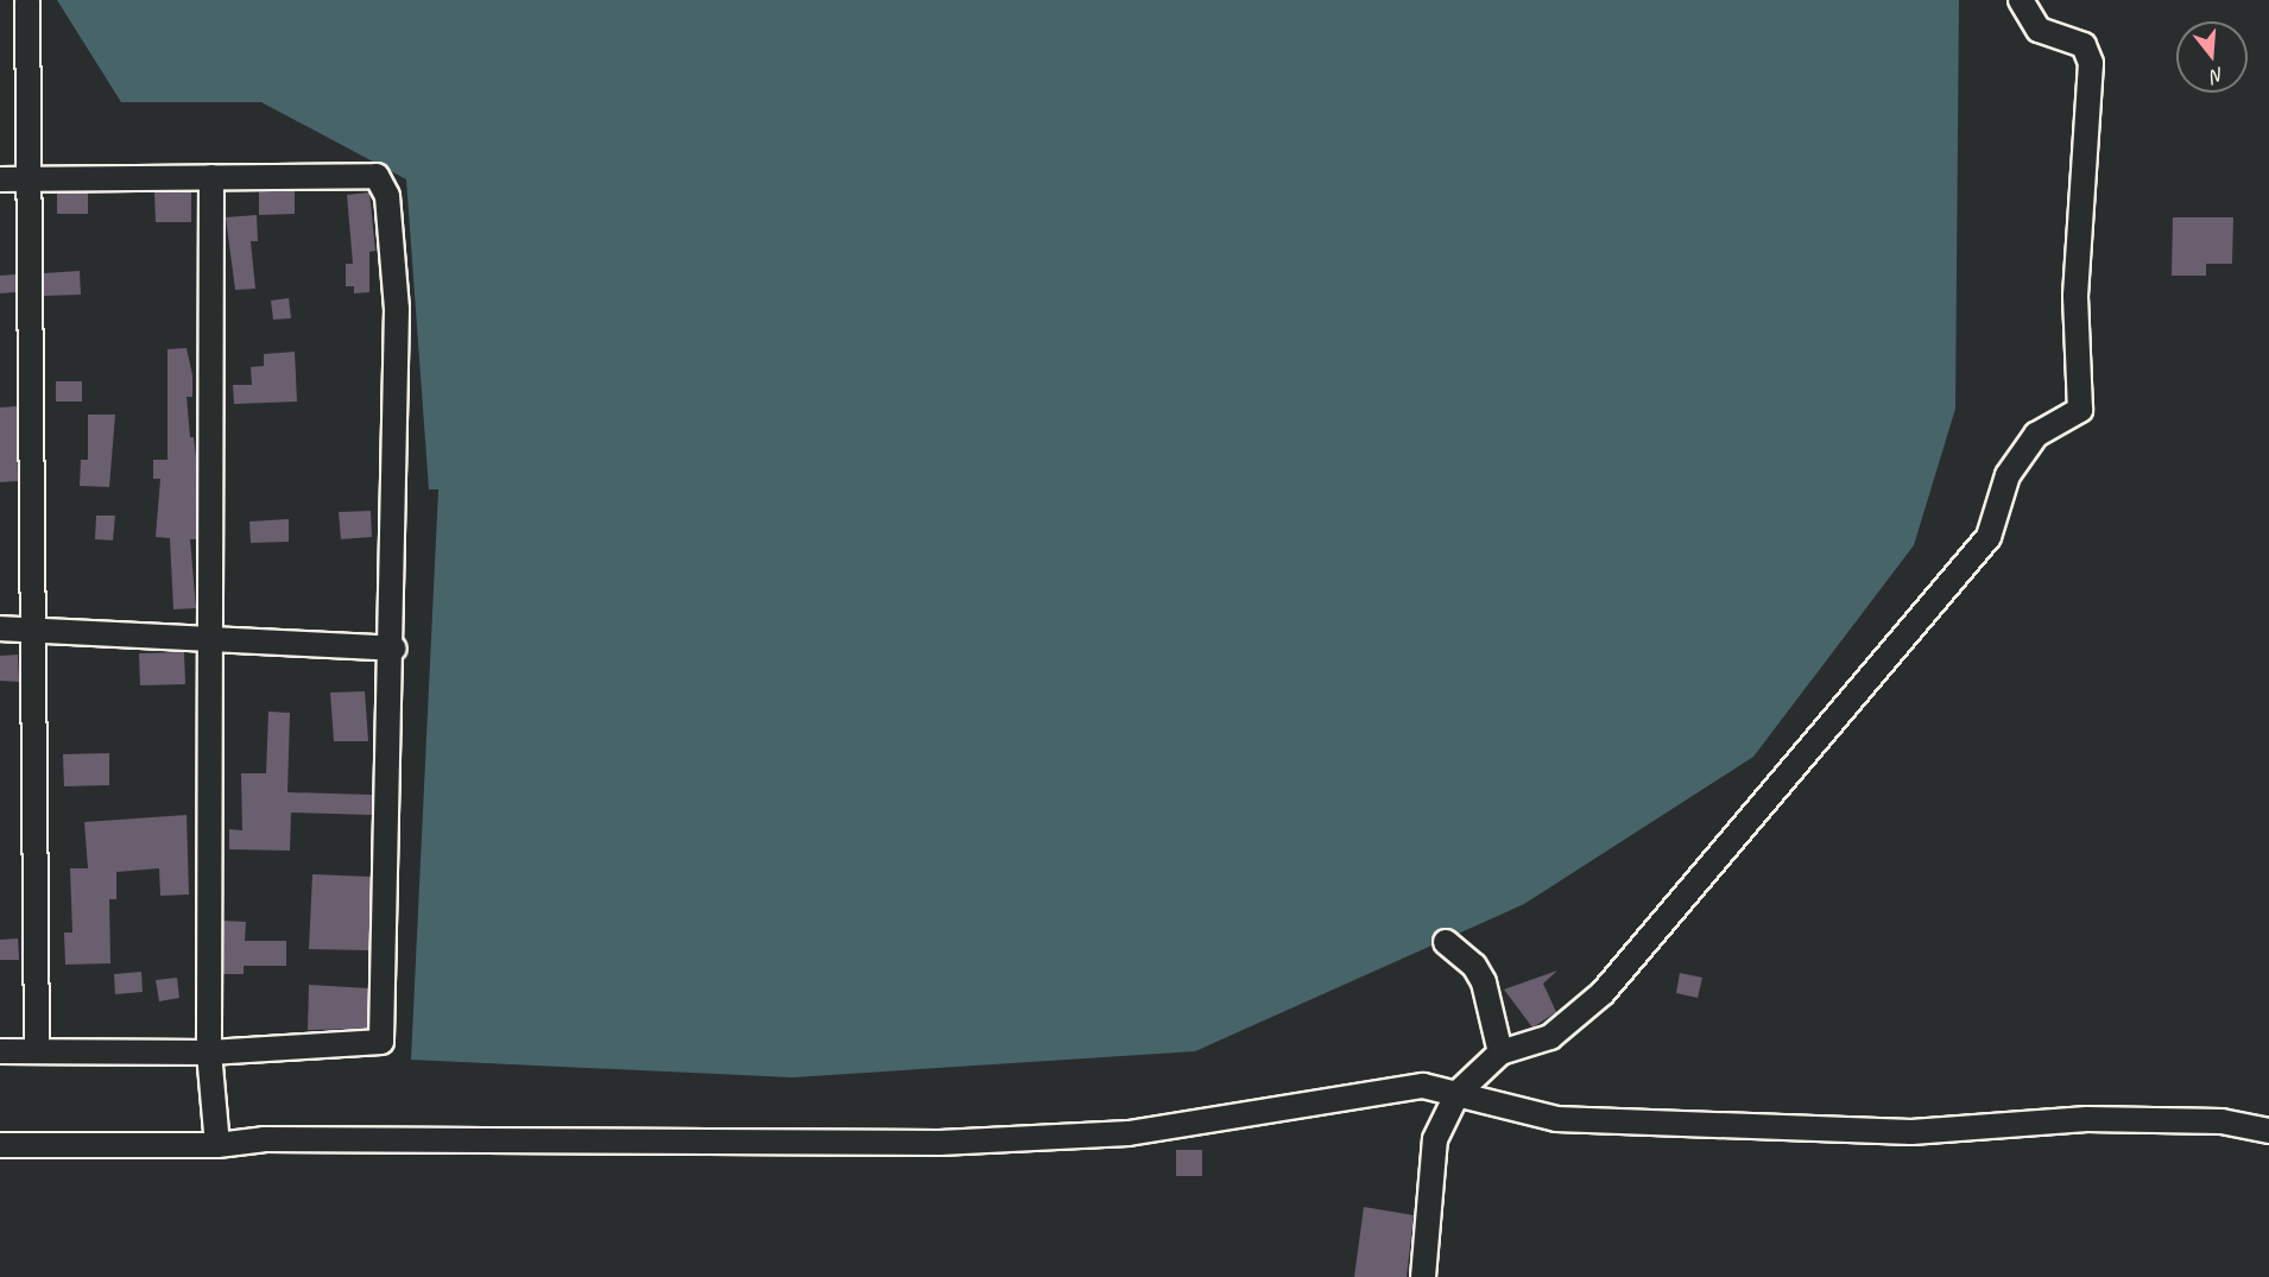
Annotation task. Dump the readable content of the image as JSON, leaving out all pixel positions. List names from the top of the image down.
{
  "north": "bottom"
}
